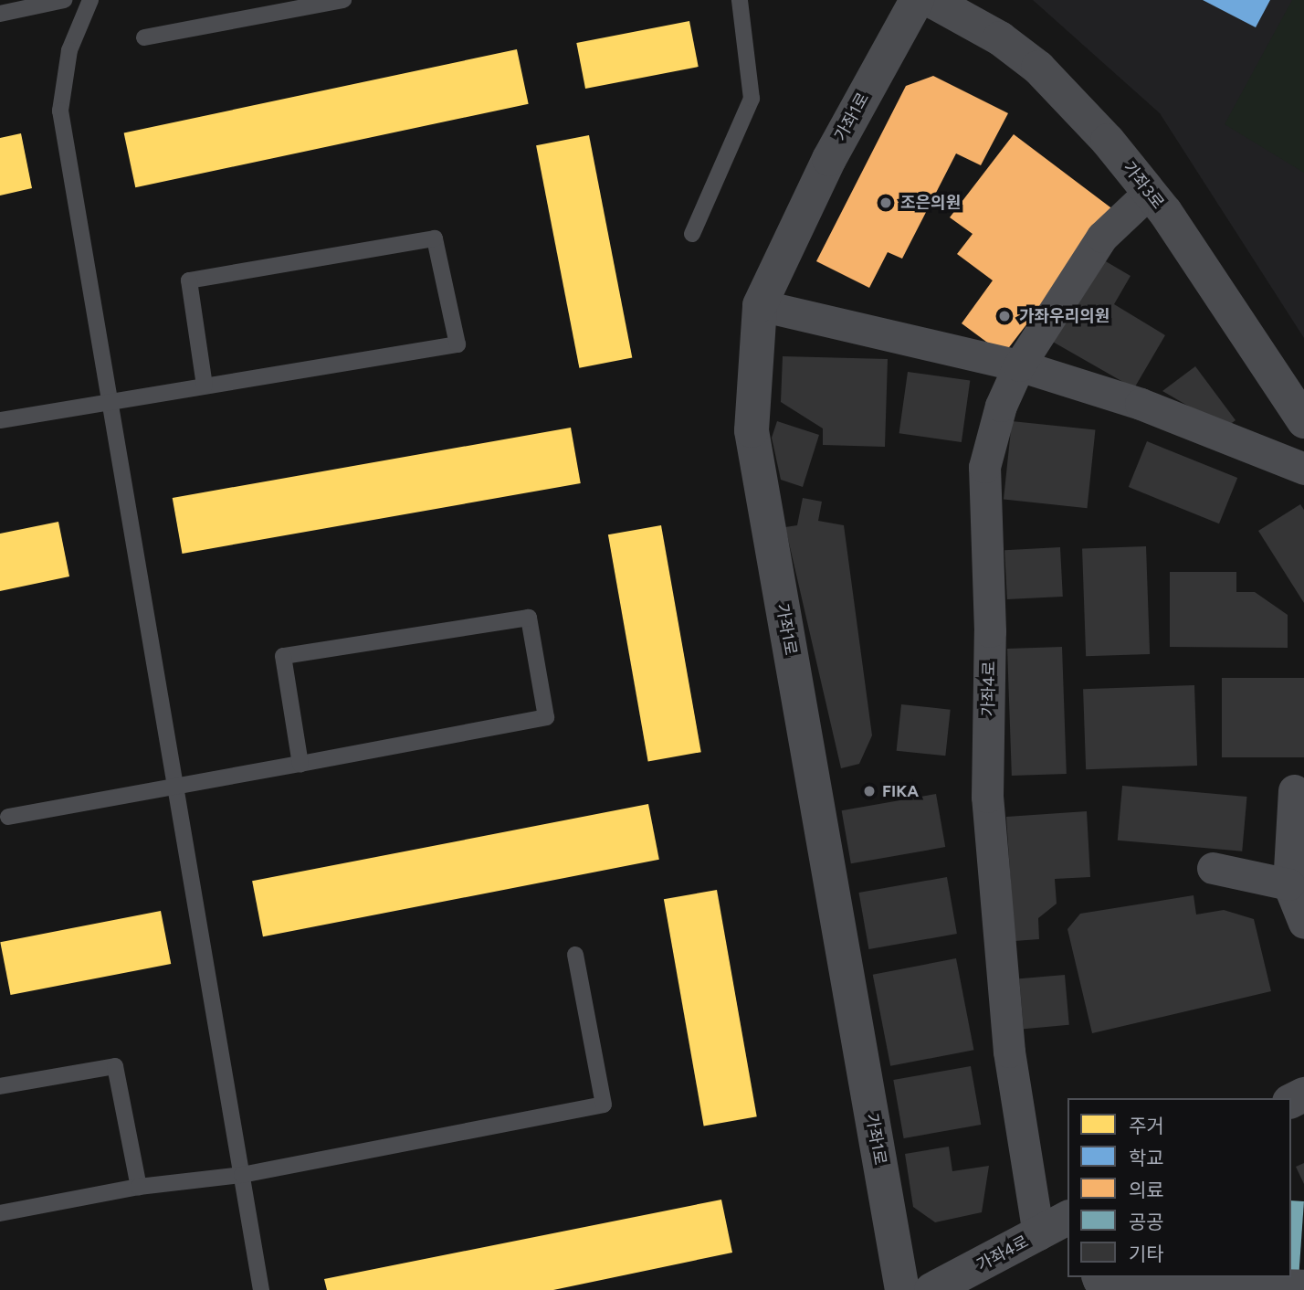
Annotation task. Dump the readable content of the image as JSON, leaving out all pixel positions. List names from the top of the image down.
{
  "streets": {
    "street": ["가좌1로", "가좌3로", "가좌4로"]
  },
  "crossings": [
    ["가좌3로", "가좌4로"]
  ],
  "places": ["조은의원", "가좌우리의원", "FIKA"],
  "legend": [
    "주거",
    "학교",
    "의료",
    "공공",
    "기타"
  ]
}
